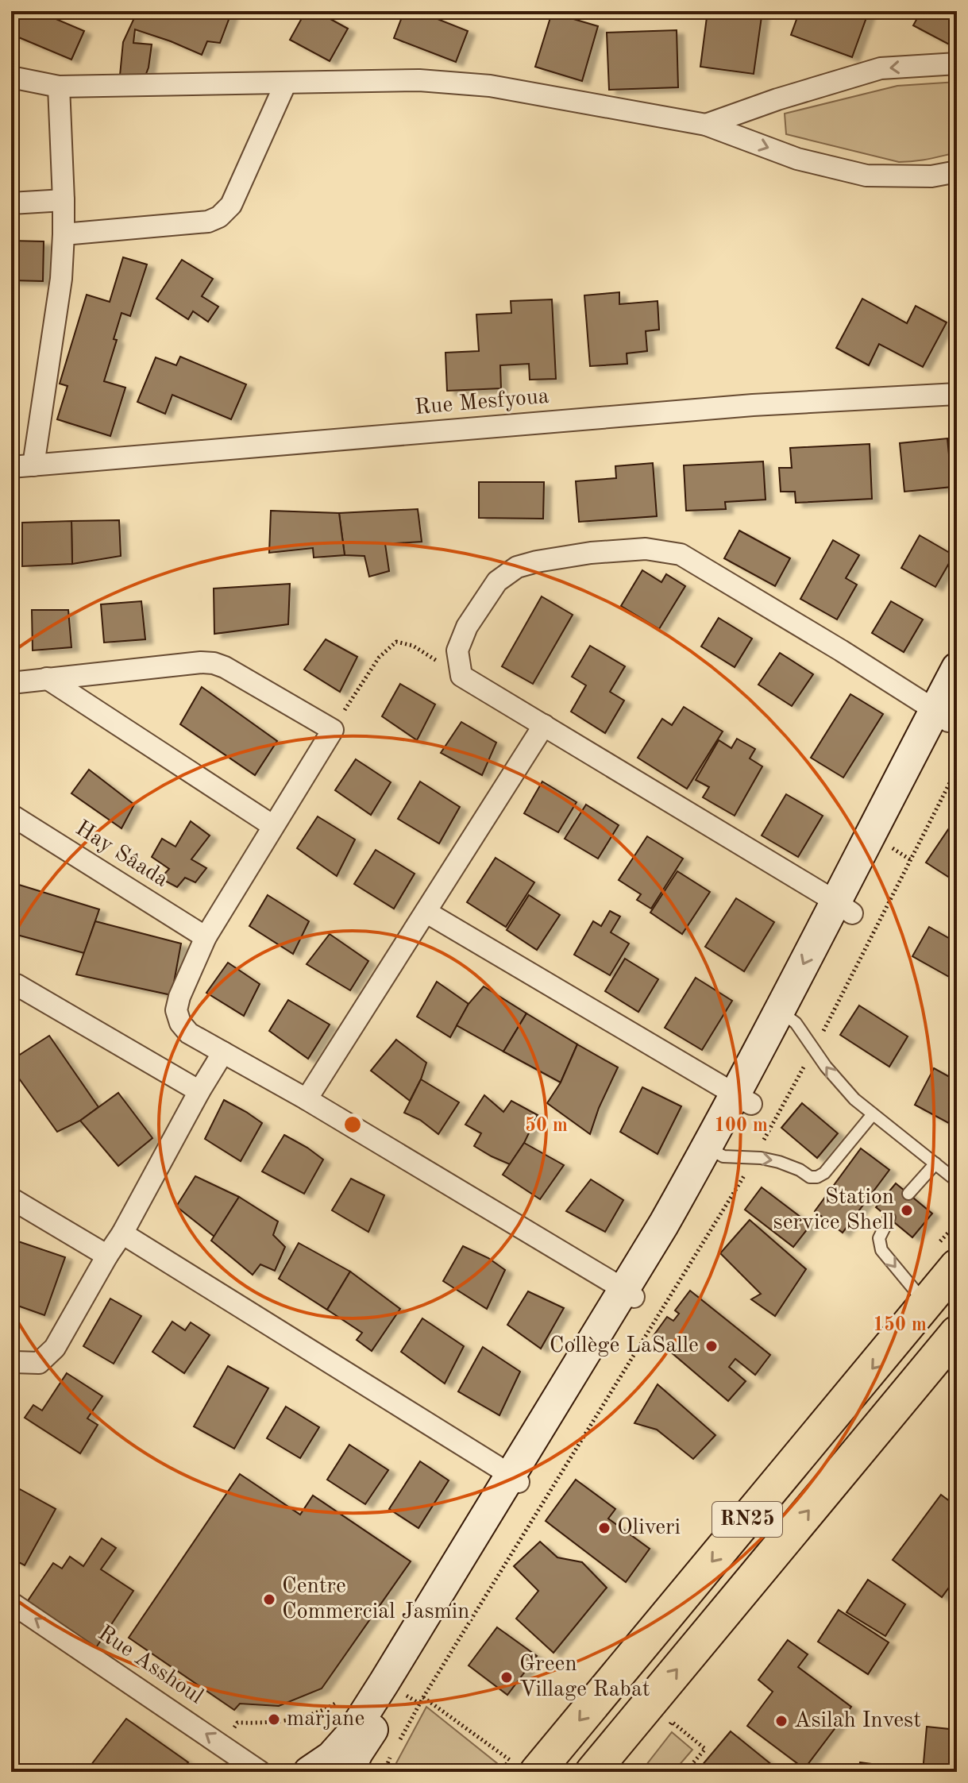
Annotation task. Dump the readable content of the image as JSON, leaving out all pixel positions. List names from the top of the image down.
{
  "streets": {
    "main road": ["RN25"],
    "street": ["Rue Mesfyoua", "Hay Sâada", "Rue Asshoul"]
  },
  "one_way": ["Rue Asshoul"],
  "places": [
    "Station service Shell",
    "Collège LaSalle",
    "Oliveri",
    "Centre Commercial Jasmin",
    "Green Village Rabat",
    "marjane",
    "Asilah Invest"
  ],
  "rings": ["50 m", "100 m", "150 m"]
}
